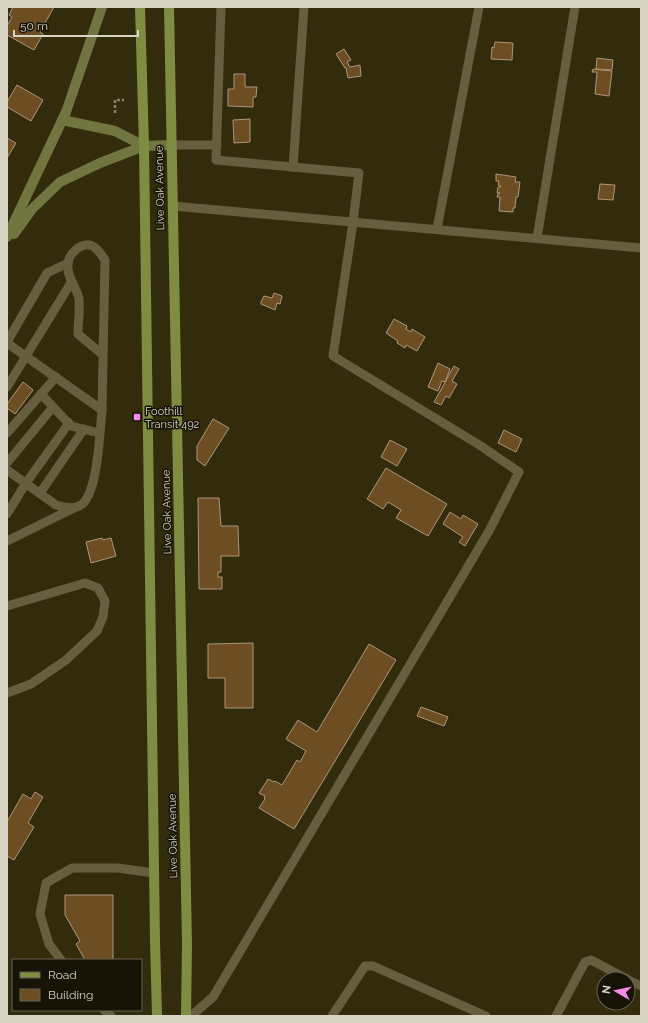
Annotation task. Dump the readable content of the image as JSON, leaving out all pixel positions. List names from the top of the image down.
{
  "streets": {
    "main road": ["Live Oak Avenue"]
  },
  "places": {
    "transit": ["Foothill Transit 492"]
  },
  "legend": ["Road", "Building"],
  "scale_bar": "50 m",
  "north": "left"
}
